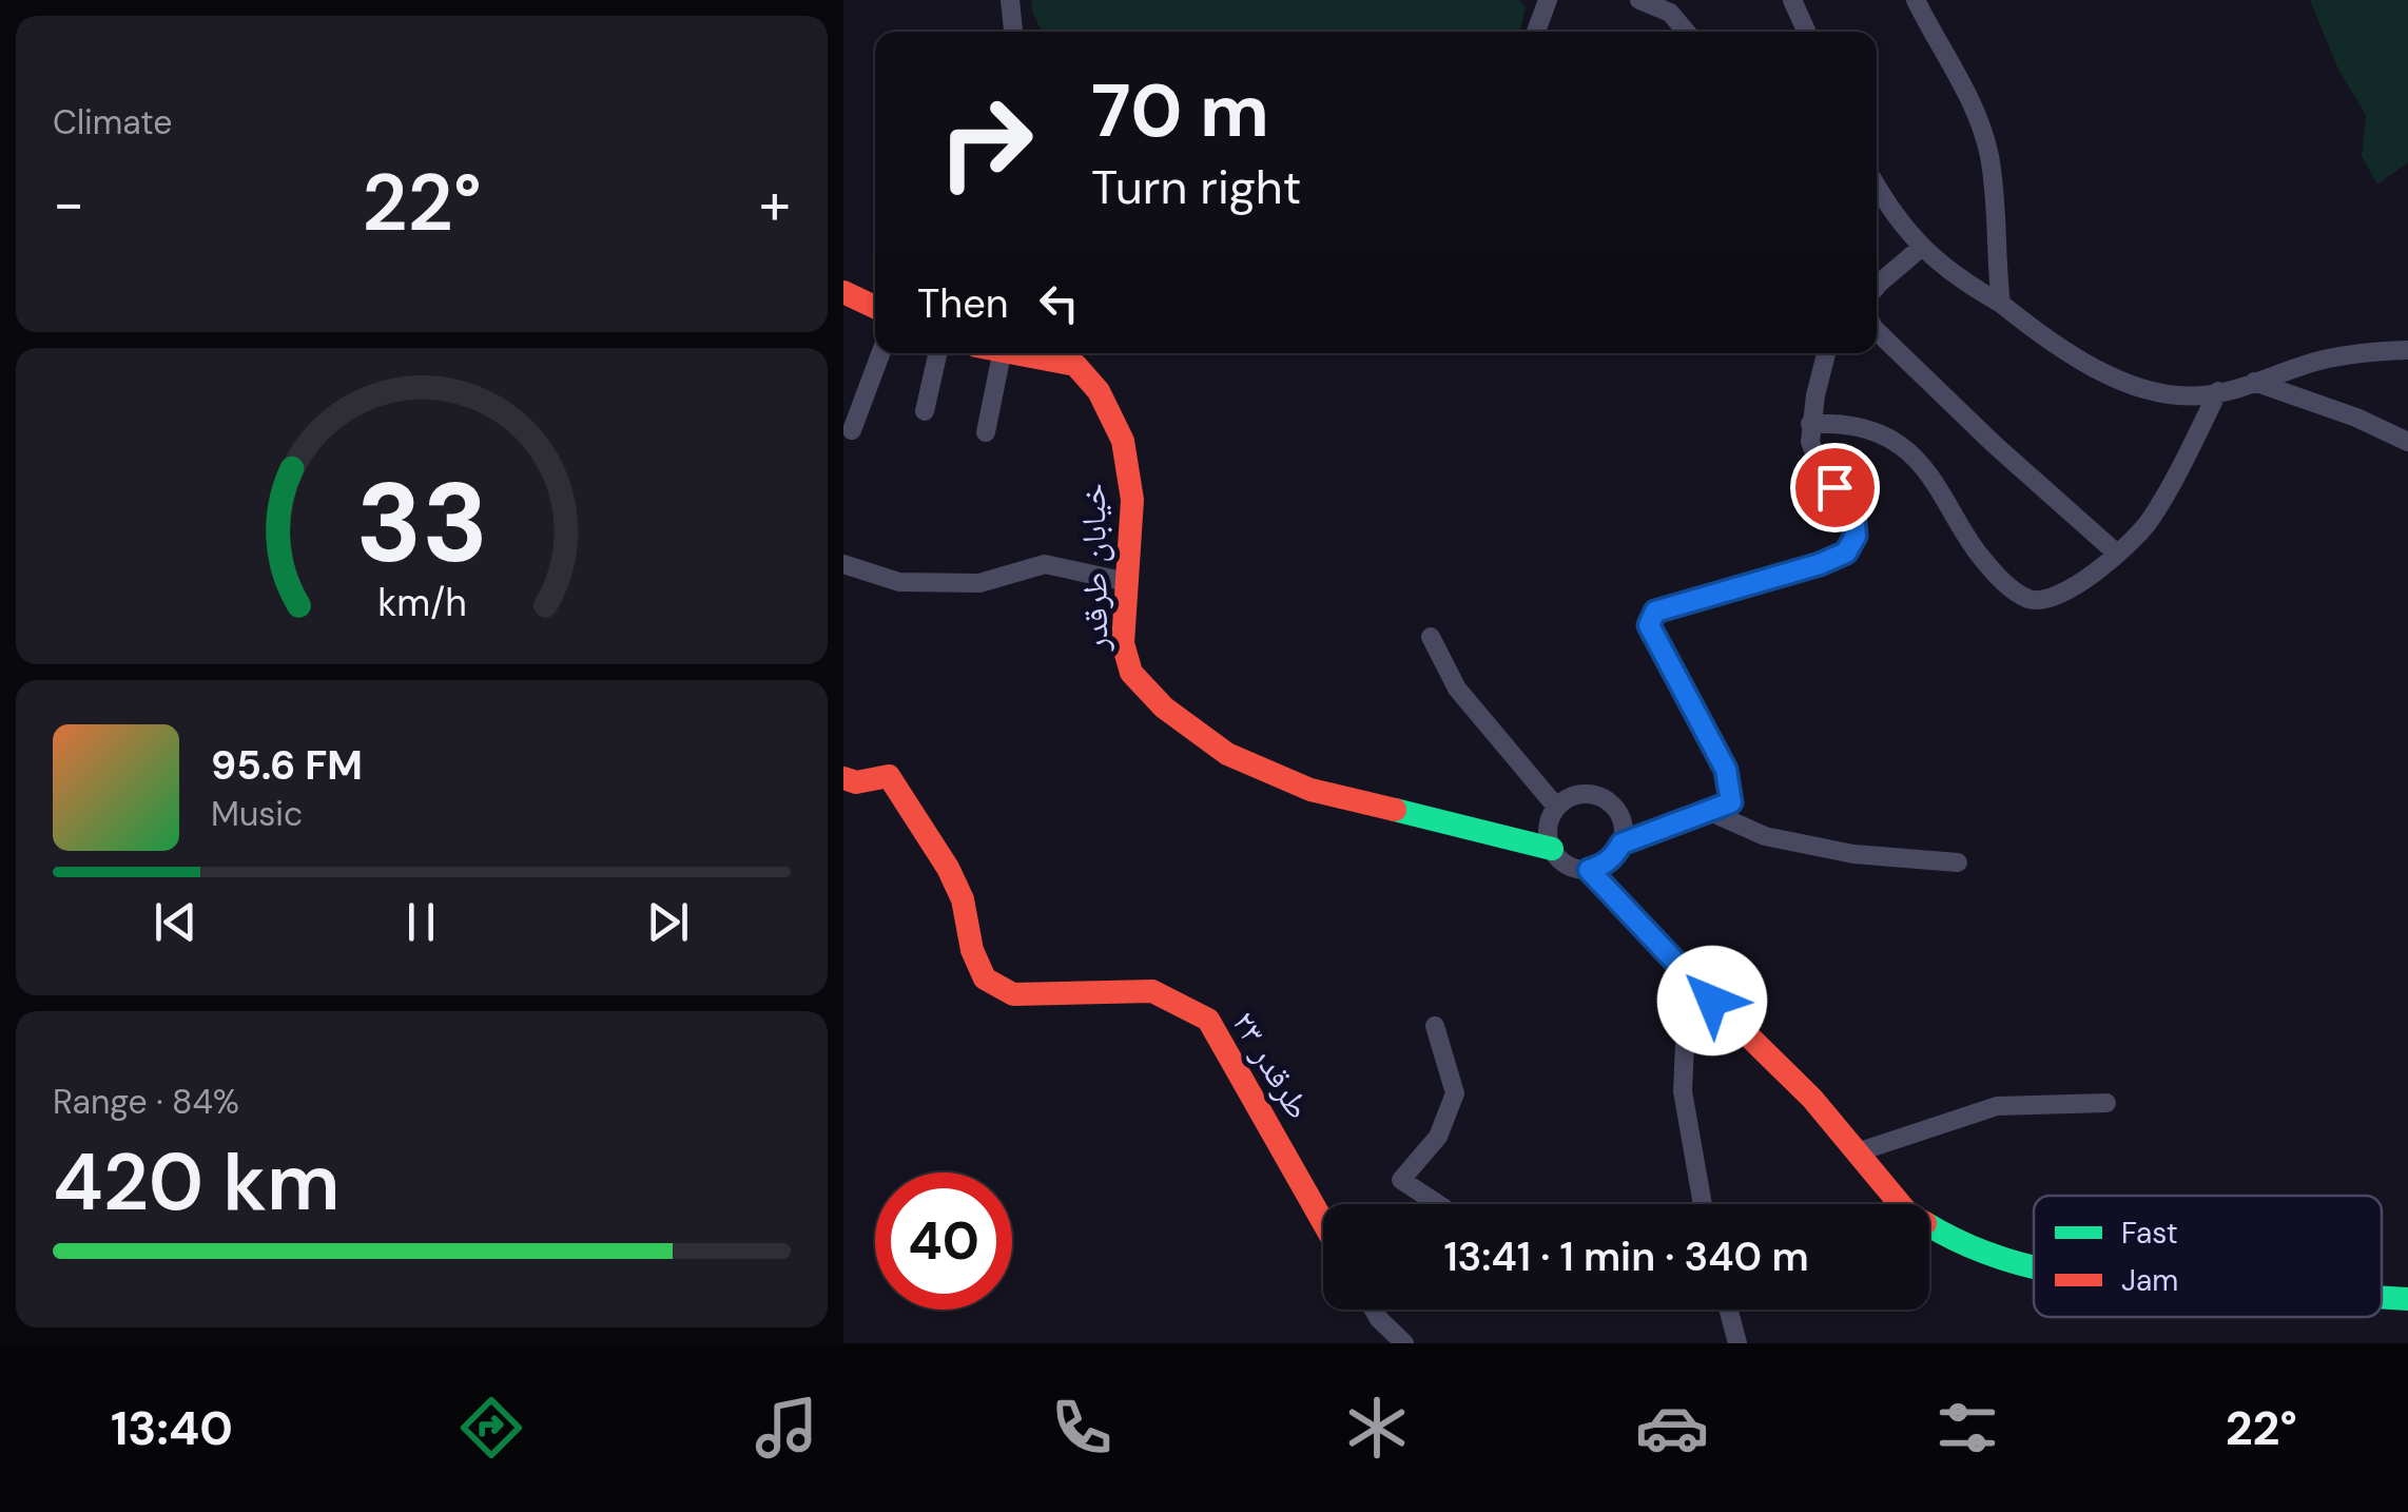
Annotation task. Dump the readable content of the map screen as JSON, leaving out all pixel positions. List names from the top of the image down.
{
  "streets": {
    "street": ["خیابان طرقدر", "طرقدر ۲۳"]
  },
  "legend": ["Fast", "Jam"],
  "page": {
    "tile": [
      "Climate",
      ["Range · 84%", "420 km"]
    ],
    "turn": ["70 m", "Turn right"],
    "heat": ["−", "22°", "+"],
    "then": "Then",
    "song": ["95.6 FM", "Music"],
    "limit": "40",
    "trip": "13:41 · 1 min · 340 m",
    "tabs": ["13:40", "22°"],
    "gauge": ["33", "km/h"]
  }
}
